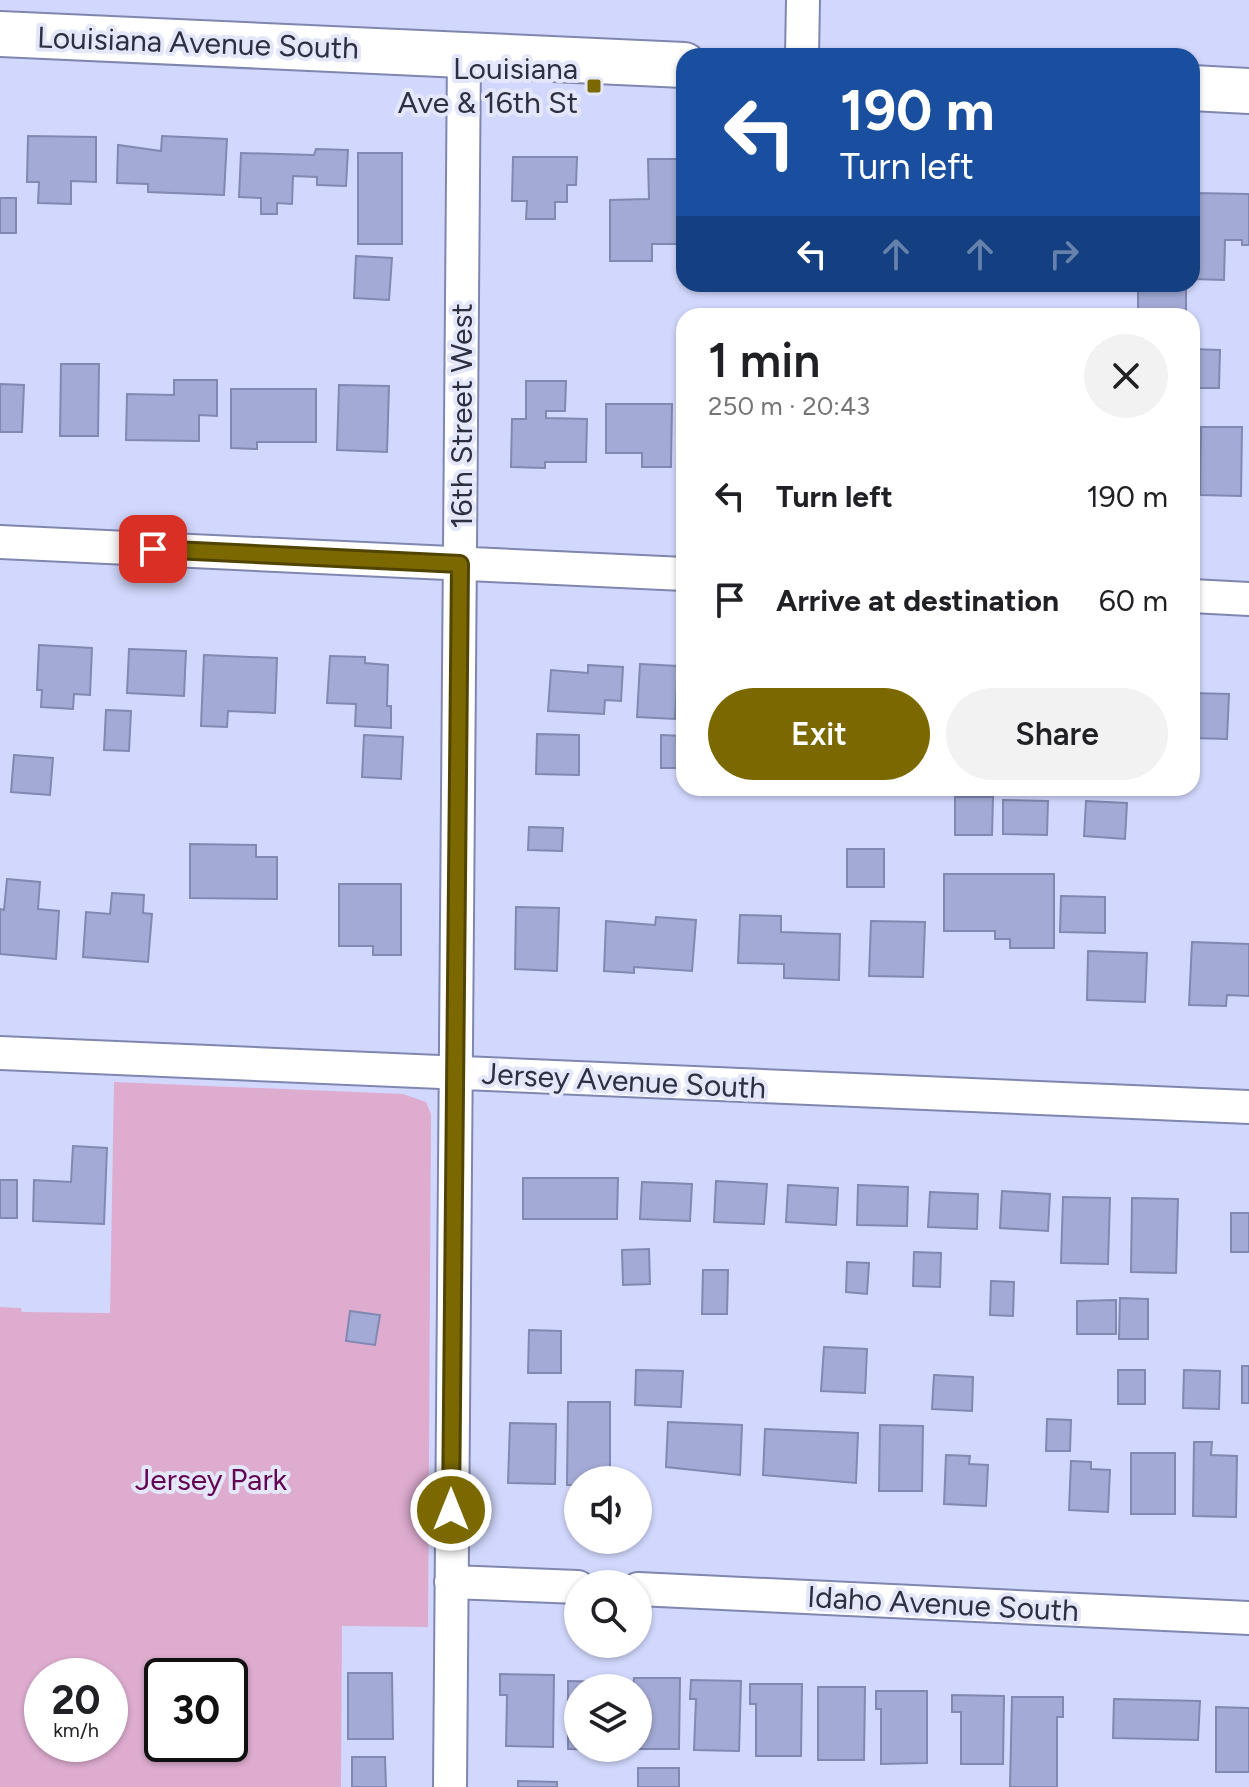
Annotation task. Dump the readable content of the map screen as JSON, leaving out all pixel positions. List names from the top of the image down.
{
  "streets": {
    "main road": ["Louisiana Avenue South"],
    "street": ["16th Street West", "Jersey Avenue South", "Idaho Avenue South"]
  },
  "crossings": [
    ["Louisiana Avenue South", "16th Street West"],
    ["16th Street West", "Jersey Avenue South"]
  ],
  "parks": ["Jersey Park"],
  "places": {
    "transit": ["Louisiana Ave & 16th St"]
  },
  "page": {
    "turn": ["190 m", "Turn left"],
    "heading": ["1 min", "250 m · 20:43"],
    "list": [
      {
        "name": "Turn left",
        "value": "190 m"
      },
      {
        "name": "Arrive at destination",
        "value": "60 m"
      }
    ],
    "buttons": ["Exit", "Share"],
    "speed": "20 km/h",
    "limit": "30"
  }
}
